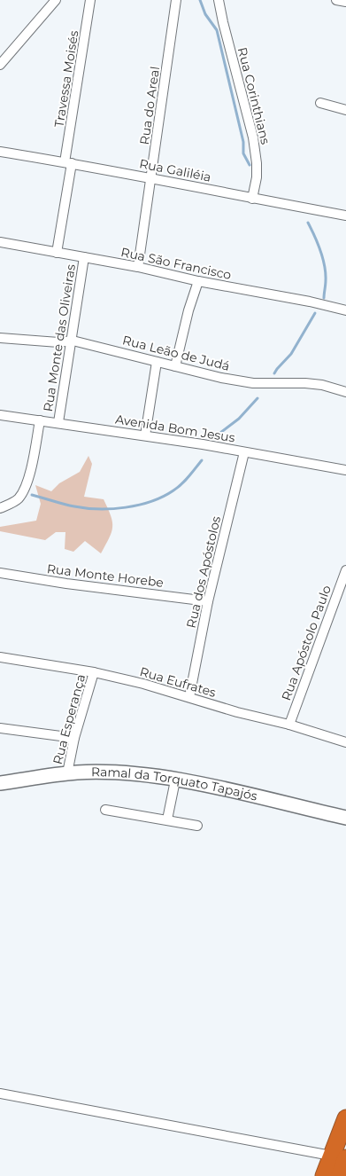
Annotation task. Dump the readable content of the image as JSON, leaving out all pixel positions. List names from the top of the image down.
{
  "streets": {
    "street": [
      "Travessa Moisés",
      "Rua Corinthians",
      "Rua do Areal",
      "Rua Galiléia",
      "Rua São Francisco",
      "Rua Monte das Oliveiras",
      "Rua Leão de Judá",
      "Avenida Bom Jesus",
      "Rua dos Apóstolos",
      "Rua Monte Horebe",
      "Rua Apóstolo Paulo",
      "Rua Eufrates",
      "Rua Esperança",
      "Ramal da Torquato Tapajós"
    ]
  },
  "crossings": [
    ["Travessa Moisés", "Rua Galiléia"],
    ["Travessa Moisés", "Rua São Francisco"],
    ["Rua Corinthians", "Rua Galiléia"],
    ["Rua do Areal", "Rua Galiléia"],
    ["Rua do Areal", "Rua São Francisco"],
    ["Rua São Francisco", "Rua Monte das Oliveiras"],
    ["Rua Monte das Oliveiras", "Rua Leão de Judá"],
    ["Rua Monte das Oliveiras", "Avenida Bom Jesus"],
    ["Avenida Bom Jesus", "Rua dos Apóstolos"],
    ["Rua dos Apóstolos", "Rua Monte Horebe"],
    ["Rua dos Apóstolos", "Rua Eufrates"],
    ["Rua Apóstolo Paulo", "Rua Eufrates"],
    ["Rua Eufrates", "Rua Esperança"],
    ["Rua Esperança", "Ramal da Torquato Tapajós"]
  ]
}
